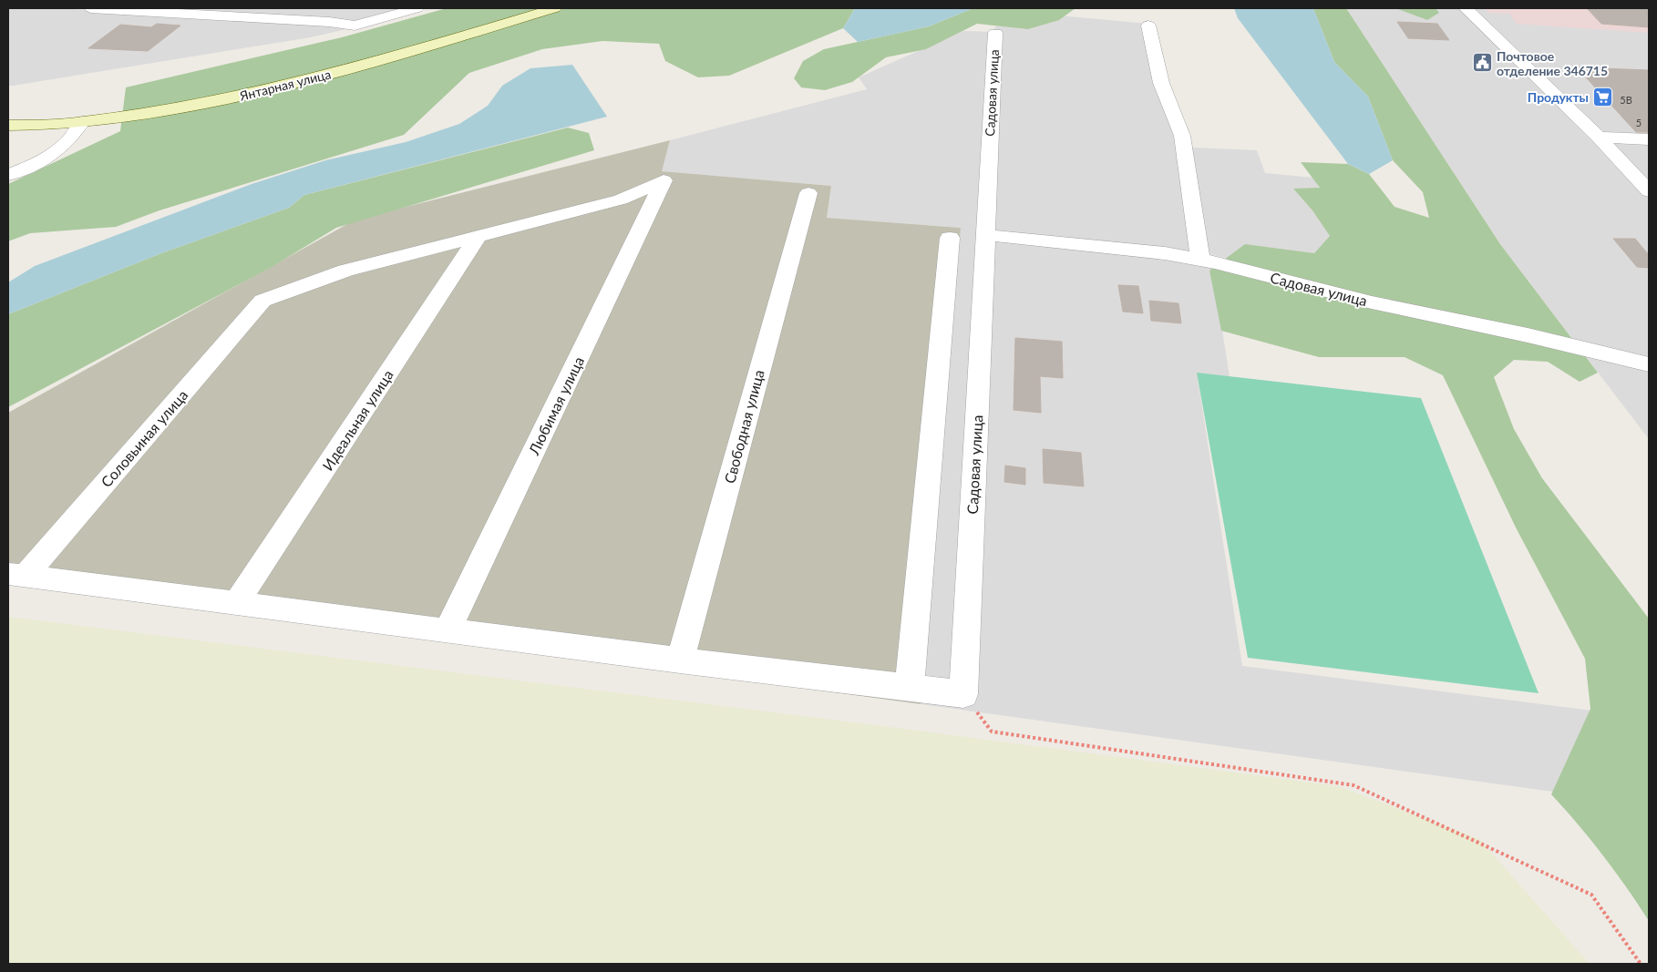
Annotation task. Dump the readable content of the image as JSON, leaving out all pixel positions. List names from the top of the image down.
{
  "streets": {
    "street": [
      "Янтарная улица",
      "Садовая улица",
      "Любимая улица",
      "Идеальная улица",
      "Свободная улица",
      "Соловьиная улица"
    ]
  },
  "crossings": [
    ["Любимая улица", "Идеальная улица"],
    ["Любимая улица", "Соловьиная улица"],
    ["Идеальная улица", "Соловьиная улица"]
  ],
  "places": {
    "public building": ["Почтовое отделение 346715"],
    "supermarket": ["Продукты"]
  },
  "house_numbers": ["5В", "5"]
}
